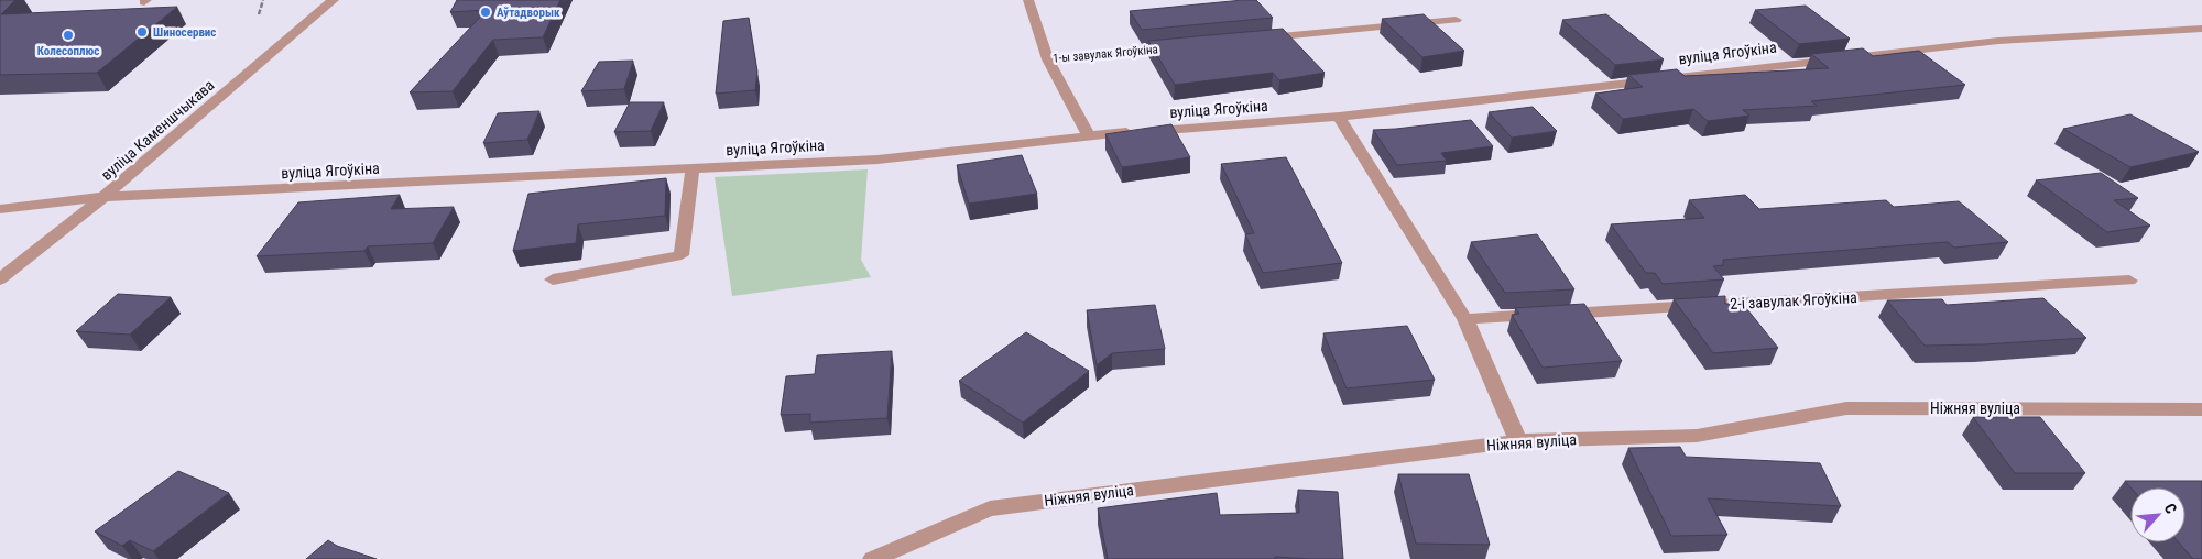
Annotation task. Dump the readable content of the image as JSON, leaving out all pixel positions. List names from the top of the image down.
{
  "streets": {
    "street": [
      "вуліца Ягоўкіна",
      "1-ы завулак Ягоўкіна",
      "вуліца Каменшчыкава",
      "2-і завулак Ягоўкіна",
      "Ніжняя вуліца"
    ]
  },
  "crossings": [
    ["вуліца Ягоўкіна", "вуліца Каменшчыкава"]
  ],
  "places": ["Аўтадворык", "Шиносервис", "Колесоплюс"],
  "north": "top right"
}
